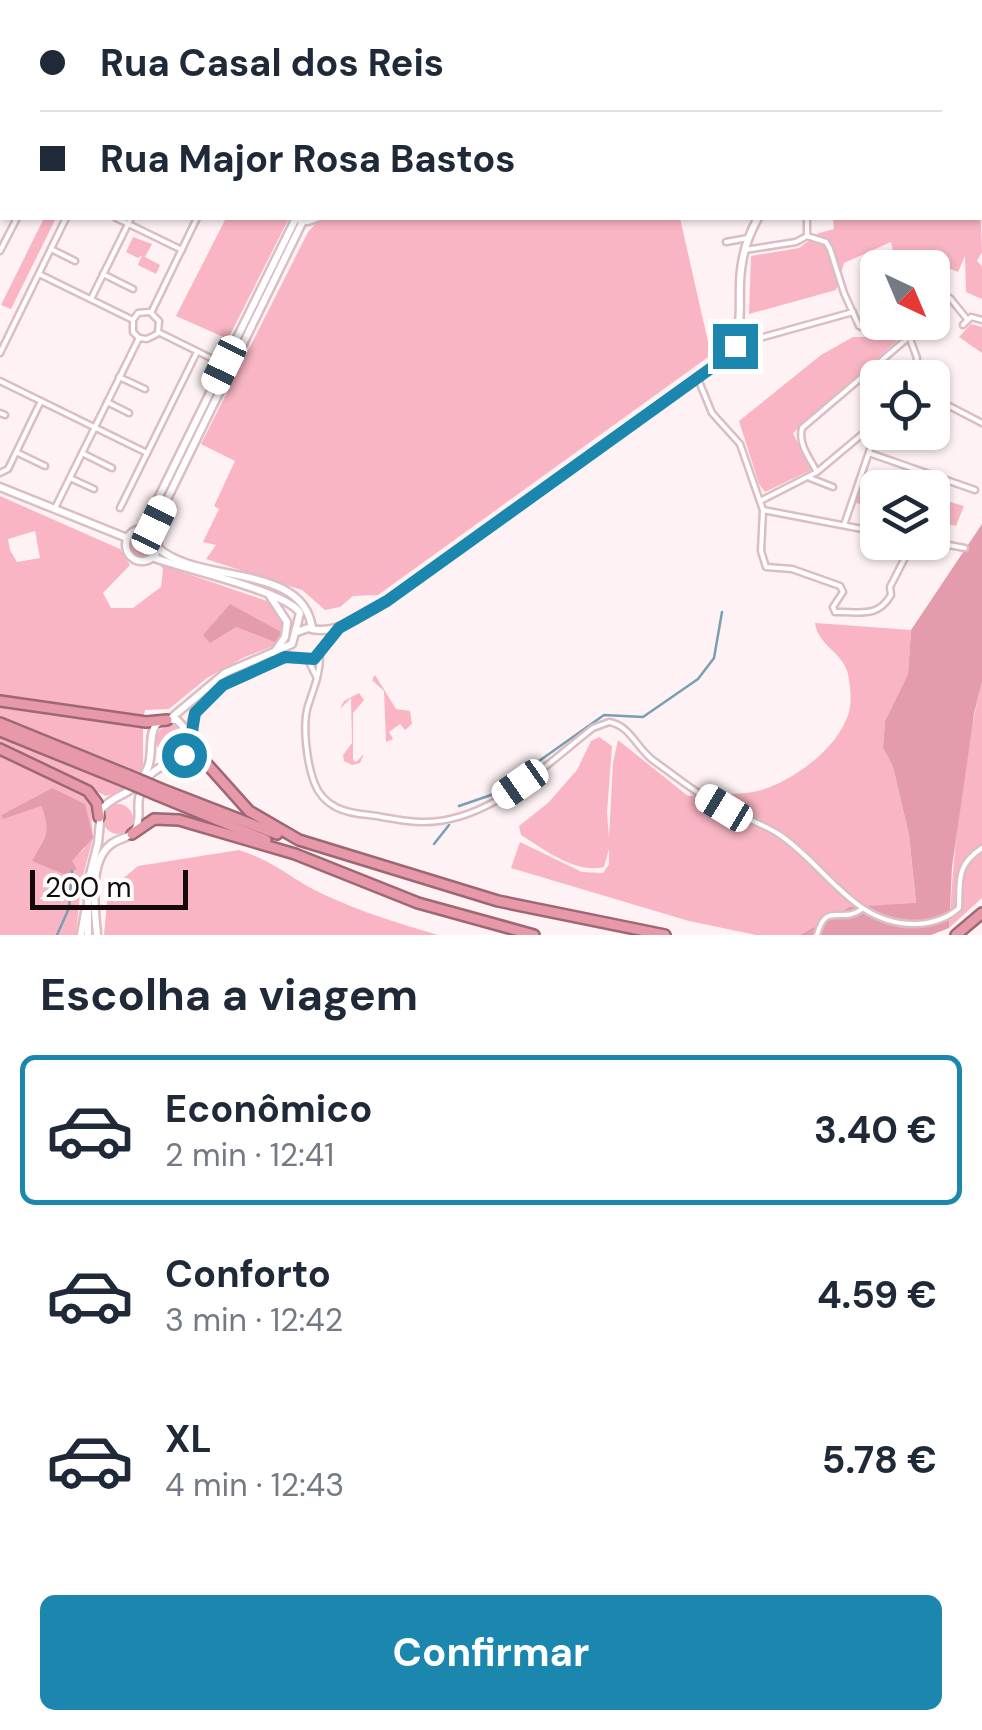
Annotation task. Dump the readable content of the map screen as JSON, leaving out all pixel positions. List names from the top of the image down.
{
  "scale_bar": "200 m",
  "north": "bottom right",
  "page": {
    "banner": ["Rua Casal dos Reis", "Rua Major Rosa Bastos"],
    "scale": "200 m",
    "heading": "Escolha a viagem",
    "list": [
      {
        "name": "Econômico",
        "note": "2 min · 12:41",
        "value": "3.40 €"
      },
      {
        "name": "Conforto",
        "note": "3 min · 12:42",
        "value": "4.59 €"
      },
      {
        "name": "XL",
        "note": "4 min · 12:43",
        "value": "5.78 €"
      }
    ],
    "buttons": "Confirmar"
  }
}
